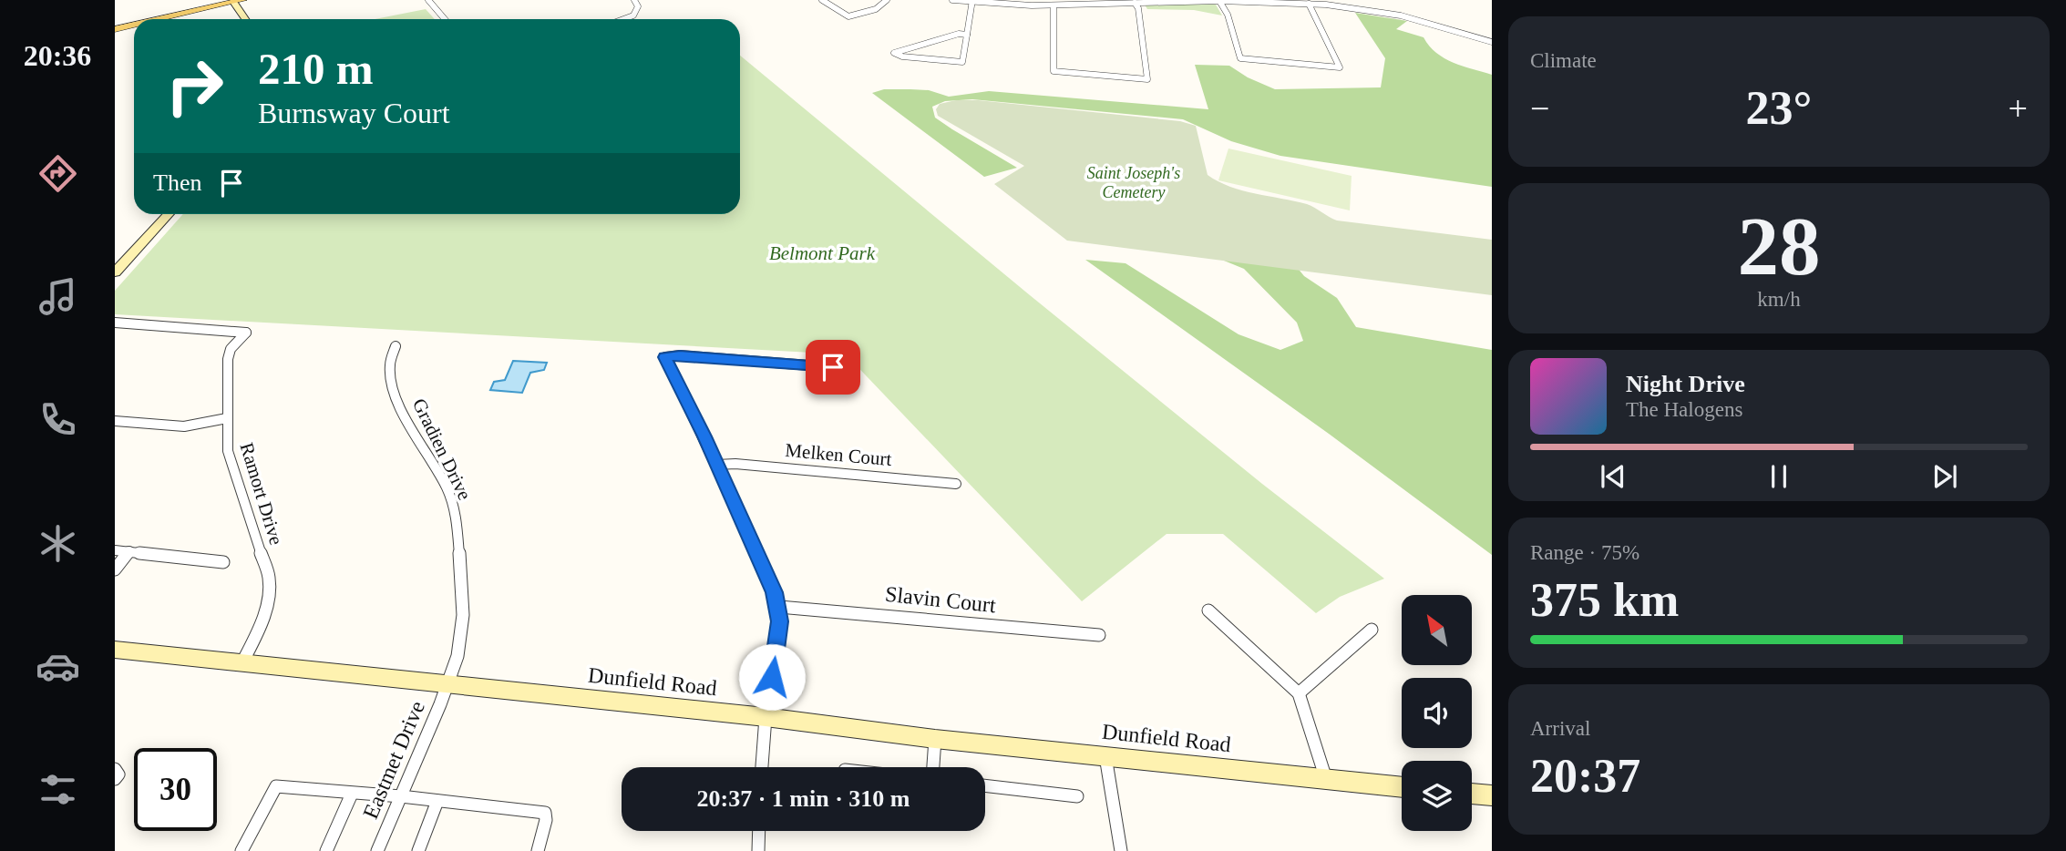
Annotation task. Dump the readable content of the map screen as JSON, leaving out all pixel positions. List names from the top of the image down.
{
  "streets": {
    "street": [
      "Gradien Drive",
      "Melken Court",
      "Ramort Drive",
      "Slavin Court",
      "Dunfield Road",
      "Eastmet Drive"
    ]
  },
  "crossings": [
    ["Gradien Drive", "Dunfield Road"],
    ["Gradien Drive", "Eastmet Drive"],
    ["Ramort Drive", "Dunfield Road"],
    ["Dunfield Road", "Eastmet Drive"]
  ],
  "parks": ["Saint Joseph's Cemetery", "Belmont Park"],
  "north": "top left",
  "page": {
    "tabs": "20:36",
    "tile": [
      "Climate",
      ["28", "km/h"],
      ["Range · 75%", "375 km"],
      ["Arrival", "20:37"]
    ],
    "turn": ["210 m", "Burnsway Court"],
    "heat": ["−", "23°", "+"],
    "then": "Then",
    "song": ["Night Drive", "The Halogens"],
    "limit": "30",
    "trip": "20:37 · 1 min · 310 m"
  }
}
